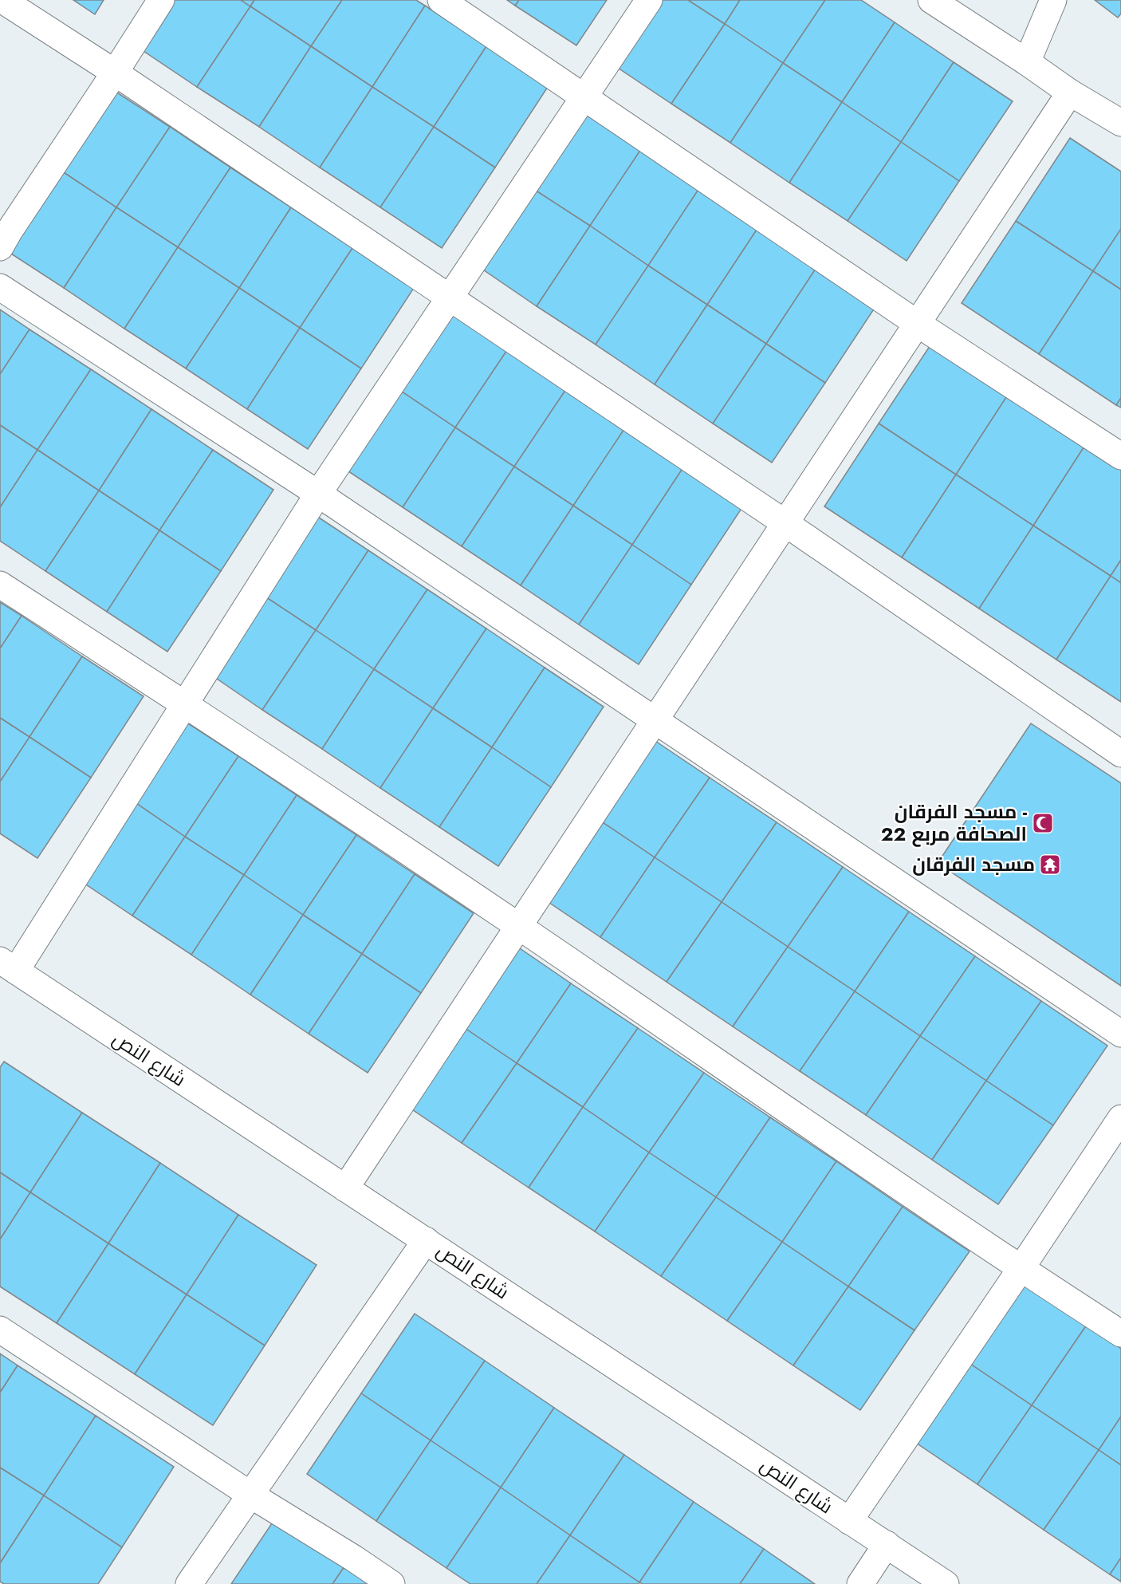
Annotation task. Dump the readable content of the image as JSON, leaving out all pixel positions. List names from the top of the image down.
{
  "streets": {
    "street": ["شارع النص"]
  },
  "places": {
    "mosque": ["مسجد الفرقان - الصحافة مربع 22"],
    "temple": ["مسجد الفرقان"]
  }
}
